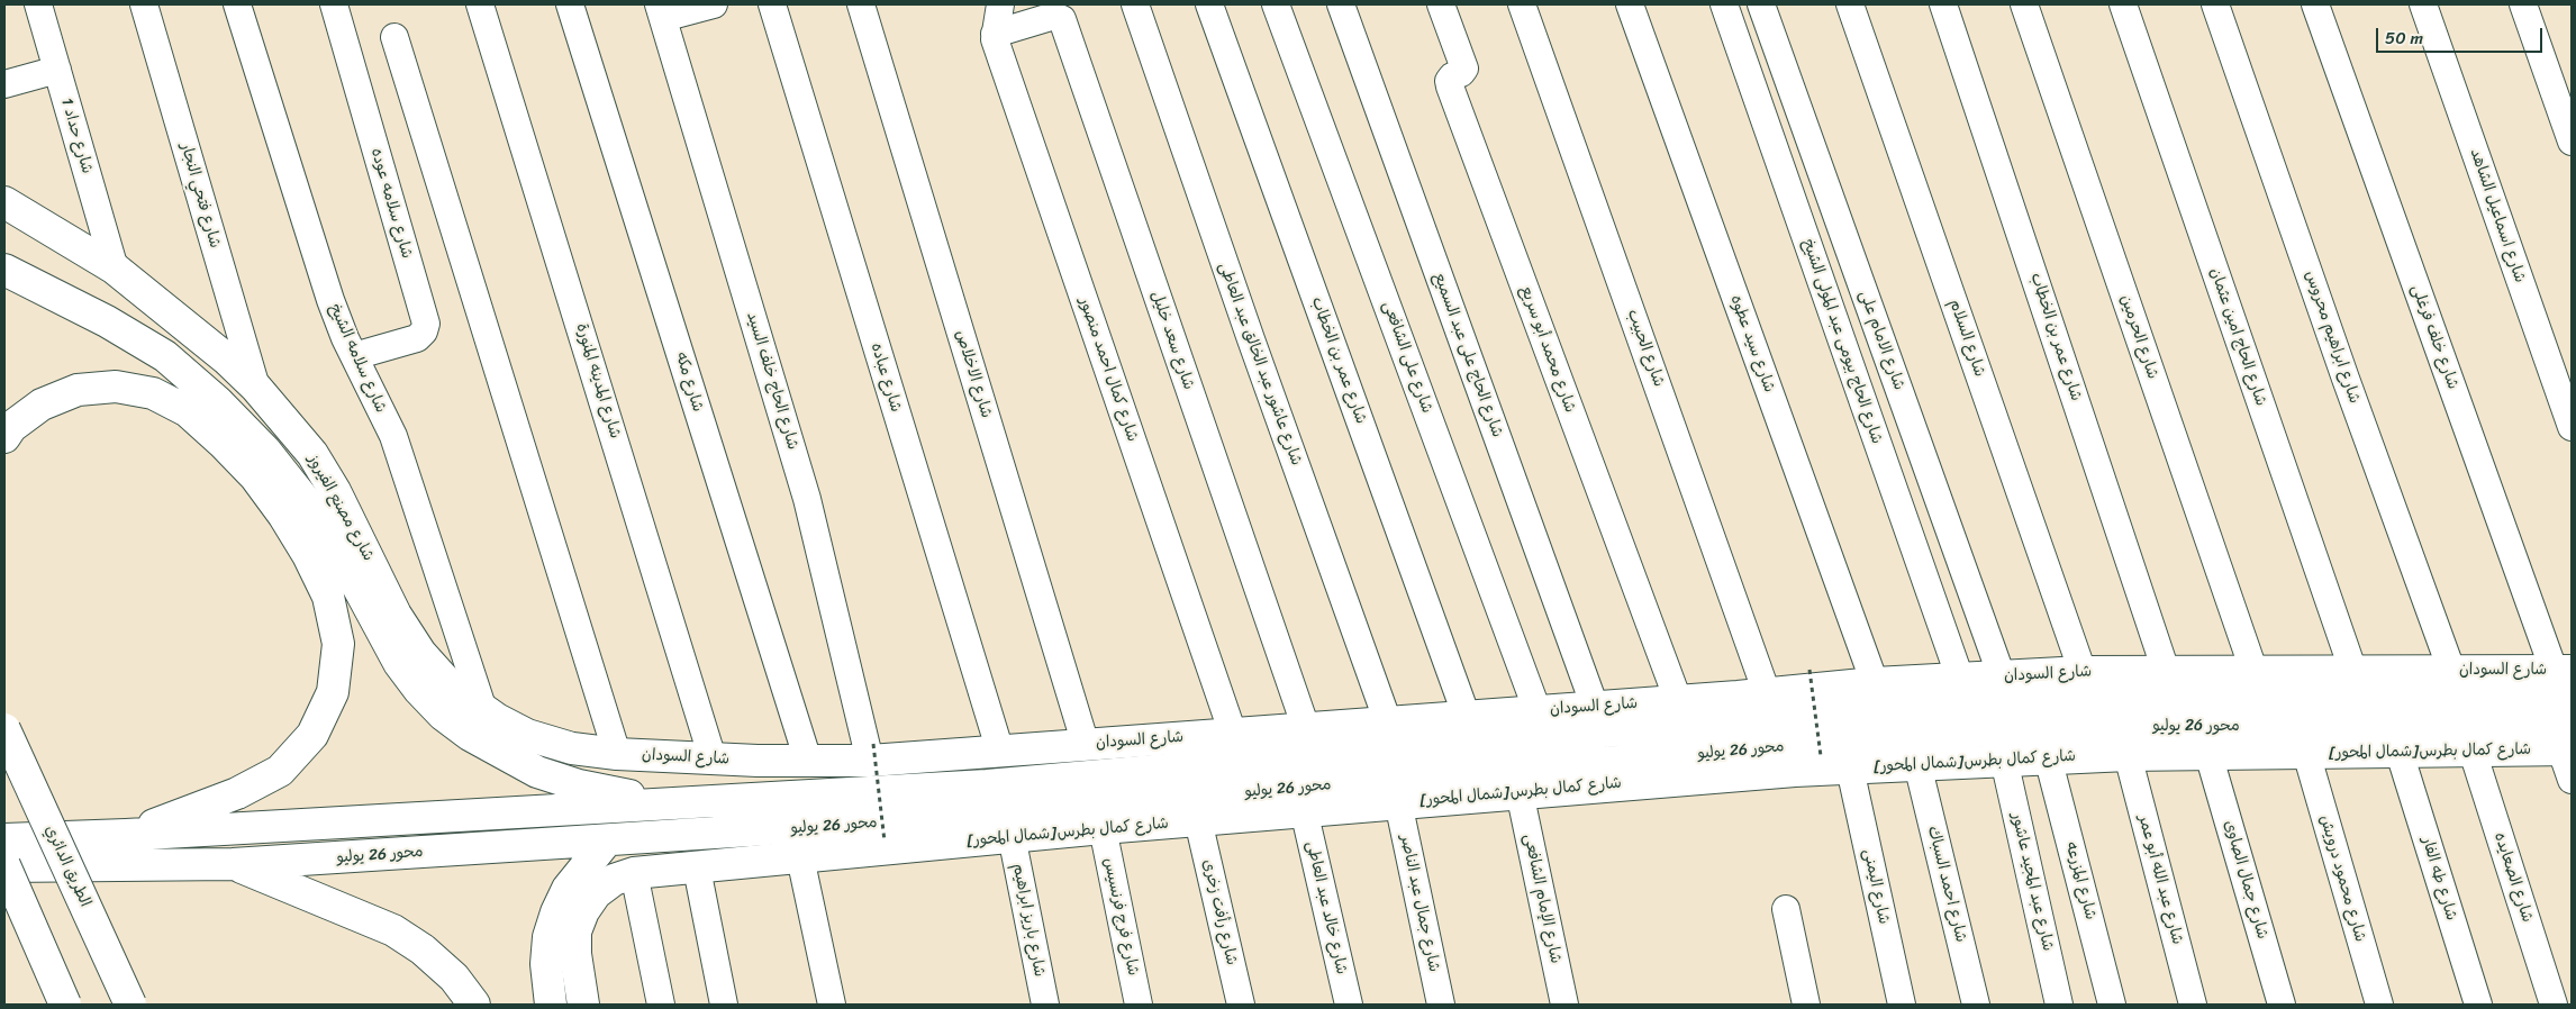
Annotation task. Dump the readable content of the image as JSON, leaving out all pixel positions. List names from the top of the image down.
{
  "streets": {
    "main road": [
      "شارع مصنع الفيروز",
      "شارع السودان",
      "محور 26 يوليو",
      "شارع كمال بطرس[شمال المحور]",
      "الطريق الدائري"
    ],
    "street": [
      "شارع حداد 1",
      "شارع فتحي النجار",
      "شارع سلامه عوده",
      "شارع اسماعيل الشاهد",
      "شارع عمر بن الخطاب",
      "شارع الحرمين",
      "شارع الحاج امين عثمان",
      "شارع ابراهيم محروس",
      "شارع خلف فرغلى",
      "شارع السلام",
      "شارع سعد خليل",
      "شارع الامام على",
      "شارع الحاج بيومى عبد المولى الشيخ",
      "شارع سيد عطوه",
      "شارع الحبيب",
      "شارع محمد أبو سريع",
      "شارع الحاج على عبد السميع",
      "شارع على الشافعى",
      "شارع سلامه الشيخ",
      "شارع عاشور عبد الخالق عبد العاطى",
      "شارع كمال احمد منصور",
      "شارع الاخلاص",
      "شارع عباده",
      "شارع المدينه المنورة",
      "شارع الحاج خلف السيد",
      "شارع مكه",
      "شارع الصعايده",
      "شارع محمود درويش",
      "شارع طه الفار",
      "شارع عبد الله أبو عمر",
      "شارع جمال الصاوى",
      "شارع المزرعه",
      "شارع عبد المجيد عاشور",
      "شارع احمد السباك",
      "شارع اليمنى",
      "شارع الإمام الشافعى",
      "شارع جمال عبد الناصر",
      "شارع خالد عبد العاطى",
      "شارع رأفت زخرى",
      "شارع فرج فرنسيس",
      "شارع باريز ابراهيم"
    ]
  },
  "crossings": [
    ["شارع حداد 1", "شارع مصنع الفيروز"],
    ["شارع فتحي النجار", "شارع مصنع الفيروز"],
    ["شارع سلامه عوده", "شارع سلامه الشيخ"],
    ["شارع عمر بن الخطاب", "شارع السودان"],
    ["شارع الحرمين", "شارع السودان"],
    ["شارع الحاج امين عثمان", "شارع السودان"],
    ["شارع ابراهيم محروس", "شارع السودان"],
    ["شارع خلف فرغلى", "شارع السودان"],
    ["شارع السلام", "شارع السودان"],
    ["شارع سعد خليل", "شارع كمال احمد منصور"],
    ["شارع سعد خليل", "شارع السودان"],
    ["شارع الامام على", "شارع السودان"],
    ["شارع الحاج بيومى عبد المولى الشيخ", "شارع السودان"],
    ["شارع سيد عطوه", "شارع السودان"],
    ["شارع الحبيب", "شارع السودان"],
    ["شارع محمد أبو سريع", "شارع السودان"],
    ["شارع الحاج على عبد السميع", "شارع السودان"],
    ["شارع على الشافعى", "شارع السودان"],
    ["شارع سلامه الشيخ", "شارع مصنع الفيروز"],
    ["شارع عاشور عبد الخالق عبد العاطى", "شارع السودان"],
    ["شارع كمال احمد منصور", "شارع السودان"],
    ["شارع الاخلاص", "شارع السودان"],
    ["شارع عباده", "شارع السودان"],
    ["شارع المدينه المنورة", "شارع السودان"],
    ["شارع الحاج خلف السيد", "شارع السودان"],
    ["شارع مكه", "شارع السودان"],
    ["شارع مصنع الفيروز", "شارع السودان"],
    ["محور 26 يوليو", "شارع كمال بطرس[شمال المحور]"],
    ["شارع كمال بطرس[شمال المحور]", "شارع الصعايده"],
    ["شارع كمال بطرس[شمال المحور]", "شارع محمود درويش"],
    ["شارع كمال بطرس[شمال المحور]", "شارع طه الفار"],
    ["شارع كمال بطرس[شمال المحور]", "شارع عبد الله أبو عمر"],
    ["شارع كمال بطرس[شمال المحور]", "شارع جمال الصاوى"],
    ["شارع كمال بطرس[شمال المحور]", "شارع المزرعه"],
    ["شارع كمال بطرس[شمال المحور]", "شارع عبد المجيد عاشور"],
    ["شارع كمال بطرس[شمال المحور]", "شارع احمد السباك"],
    ["شارع كمال بطرس[شمال المحور]", "شارع اليمنى"],
    ["شارع كمال بطرس[شمال المحور]", "شارع الإمام الشافعى"],
    ["شارع كمال بطرس[شمال المحور]", "شارع جمال عبد الناصر"],
    ["شارع كمال بطرس[شمال المحور]", "شارع خالد عبد العاطى"],
    ["شارع كمال بطرس[شمال المحور]", "شارع رأفت زخرى"],
    ["شارع كمال بطرس[شمال المحور]", "شارع فرج فرنسيس"],
    ["شارع كمال بطرس[شمال المحور]", "شارع باريز ابراهيم"]
  ],
  "scale_bar": "50 m"
}
